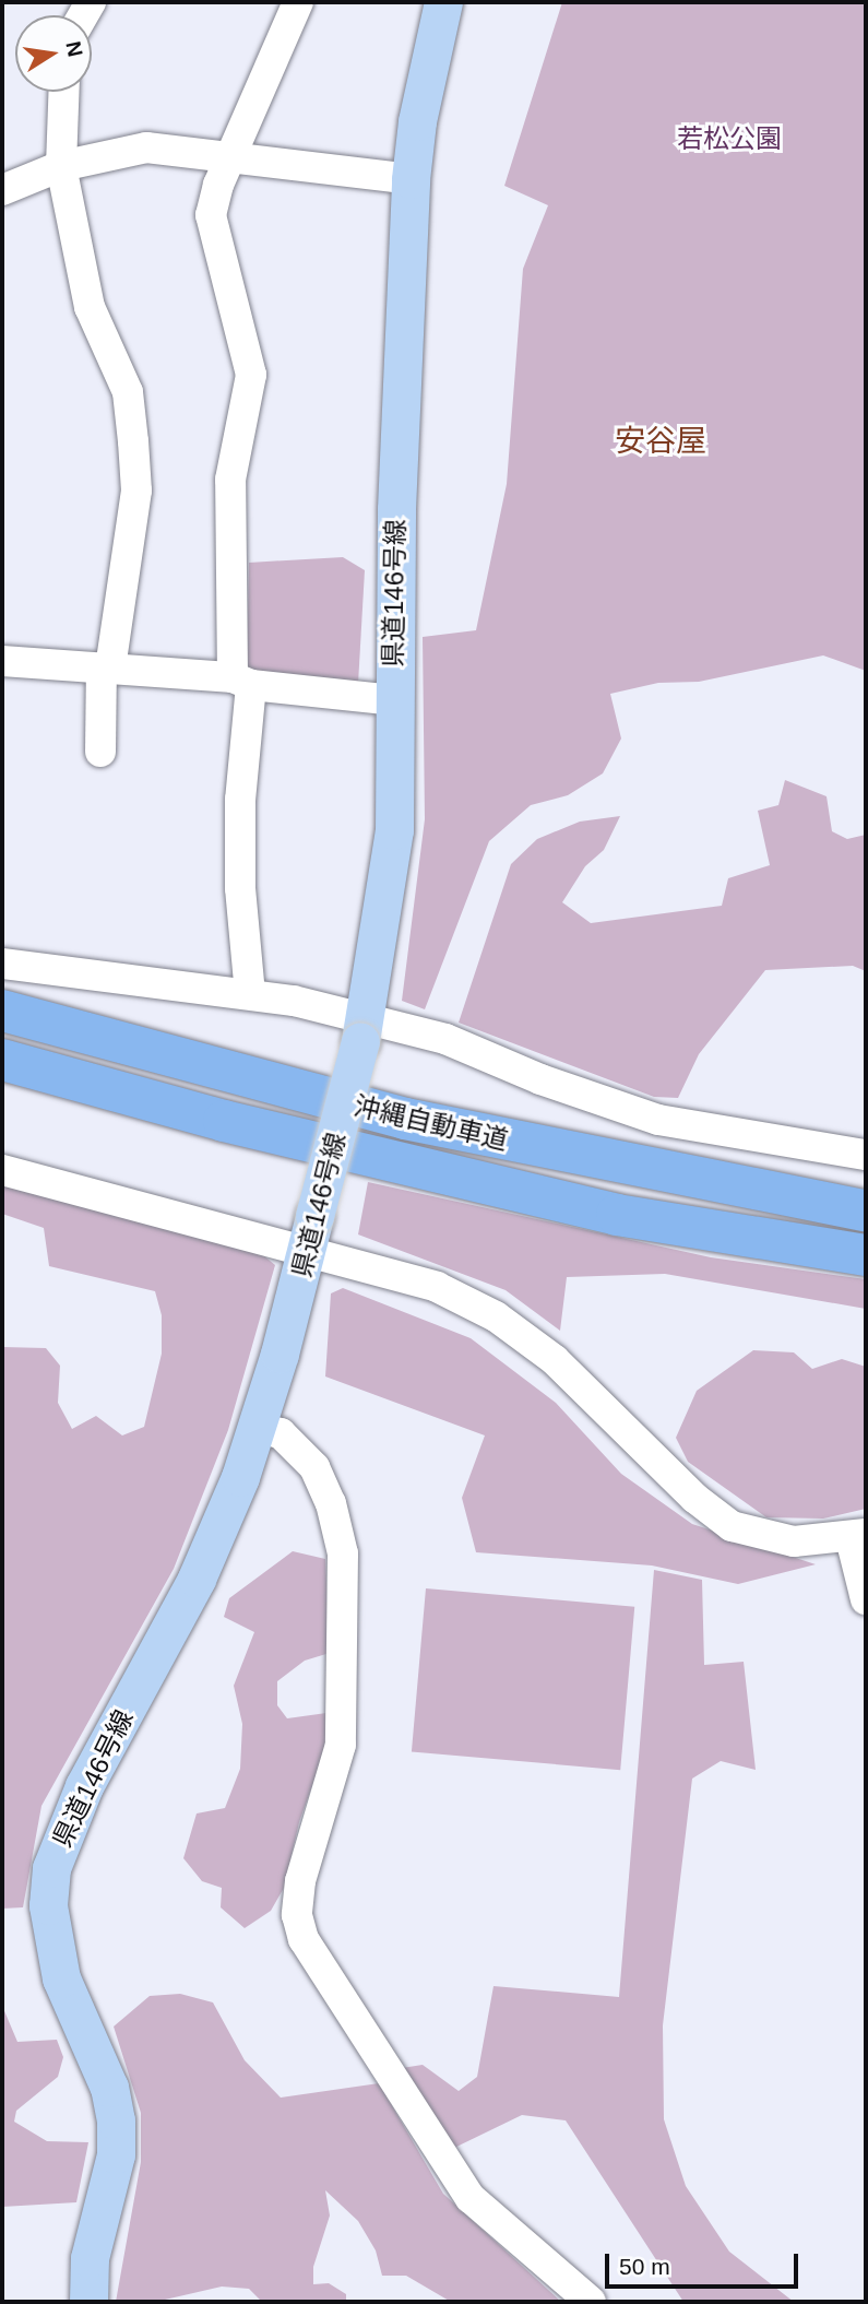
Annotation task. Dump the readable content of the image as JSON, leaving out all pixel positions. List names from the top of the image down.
{
  "streets": {
    "highway": ["沖縄自動車道"],
    "main road": ["県道146号線"]
  },
  "districts": ["安谷屋"],
  "parks": ["若松公園"],
  "scale_bar": "50 m",
  "north": "right"
}
